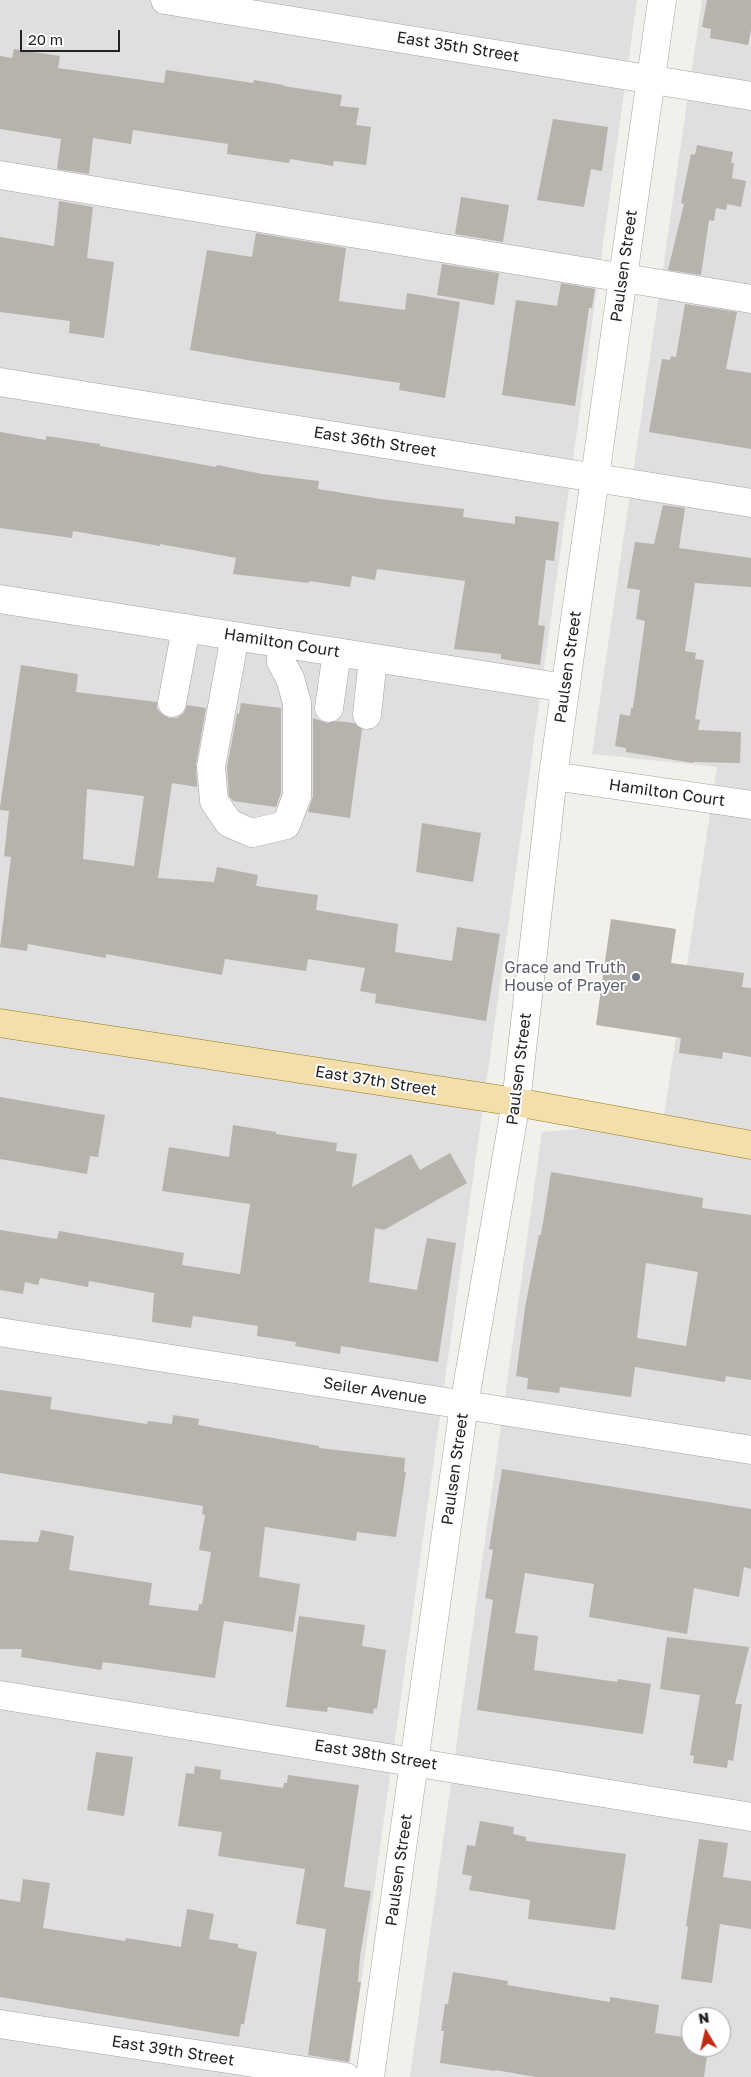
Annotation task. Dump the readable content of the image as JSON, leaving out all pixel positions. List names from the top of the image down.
{
  "streets": {
    "main road": ["East 37th Street"],
    "street": [
      "East 35th Street",
      "Paulsen Street",
      "East 36th Street",
      "Hamilton Court",
      "Seiler Avenue",
      "East 38th Street",
      "East 39th Street"
    ]
  },
  "crossings": [
    ["East 35th Street", "Paulsen Street"],
    ["Paulsen Street", "East 36th Street"],
    ["Paulsen Street", "Hamilton Court"],
    ["Paulsen Street", "East 37th Street"],
    ["Paulsen Street", "Seiler Avenue"],
    ["Paulsen Street", "East 38th Street"]
  ],
  "places": ["Grace and Truth House of Prayer"],
  "scale_bar": "20 m",
  "north": "top"
}
